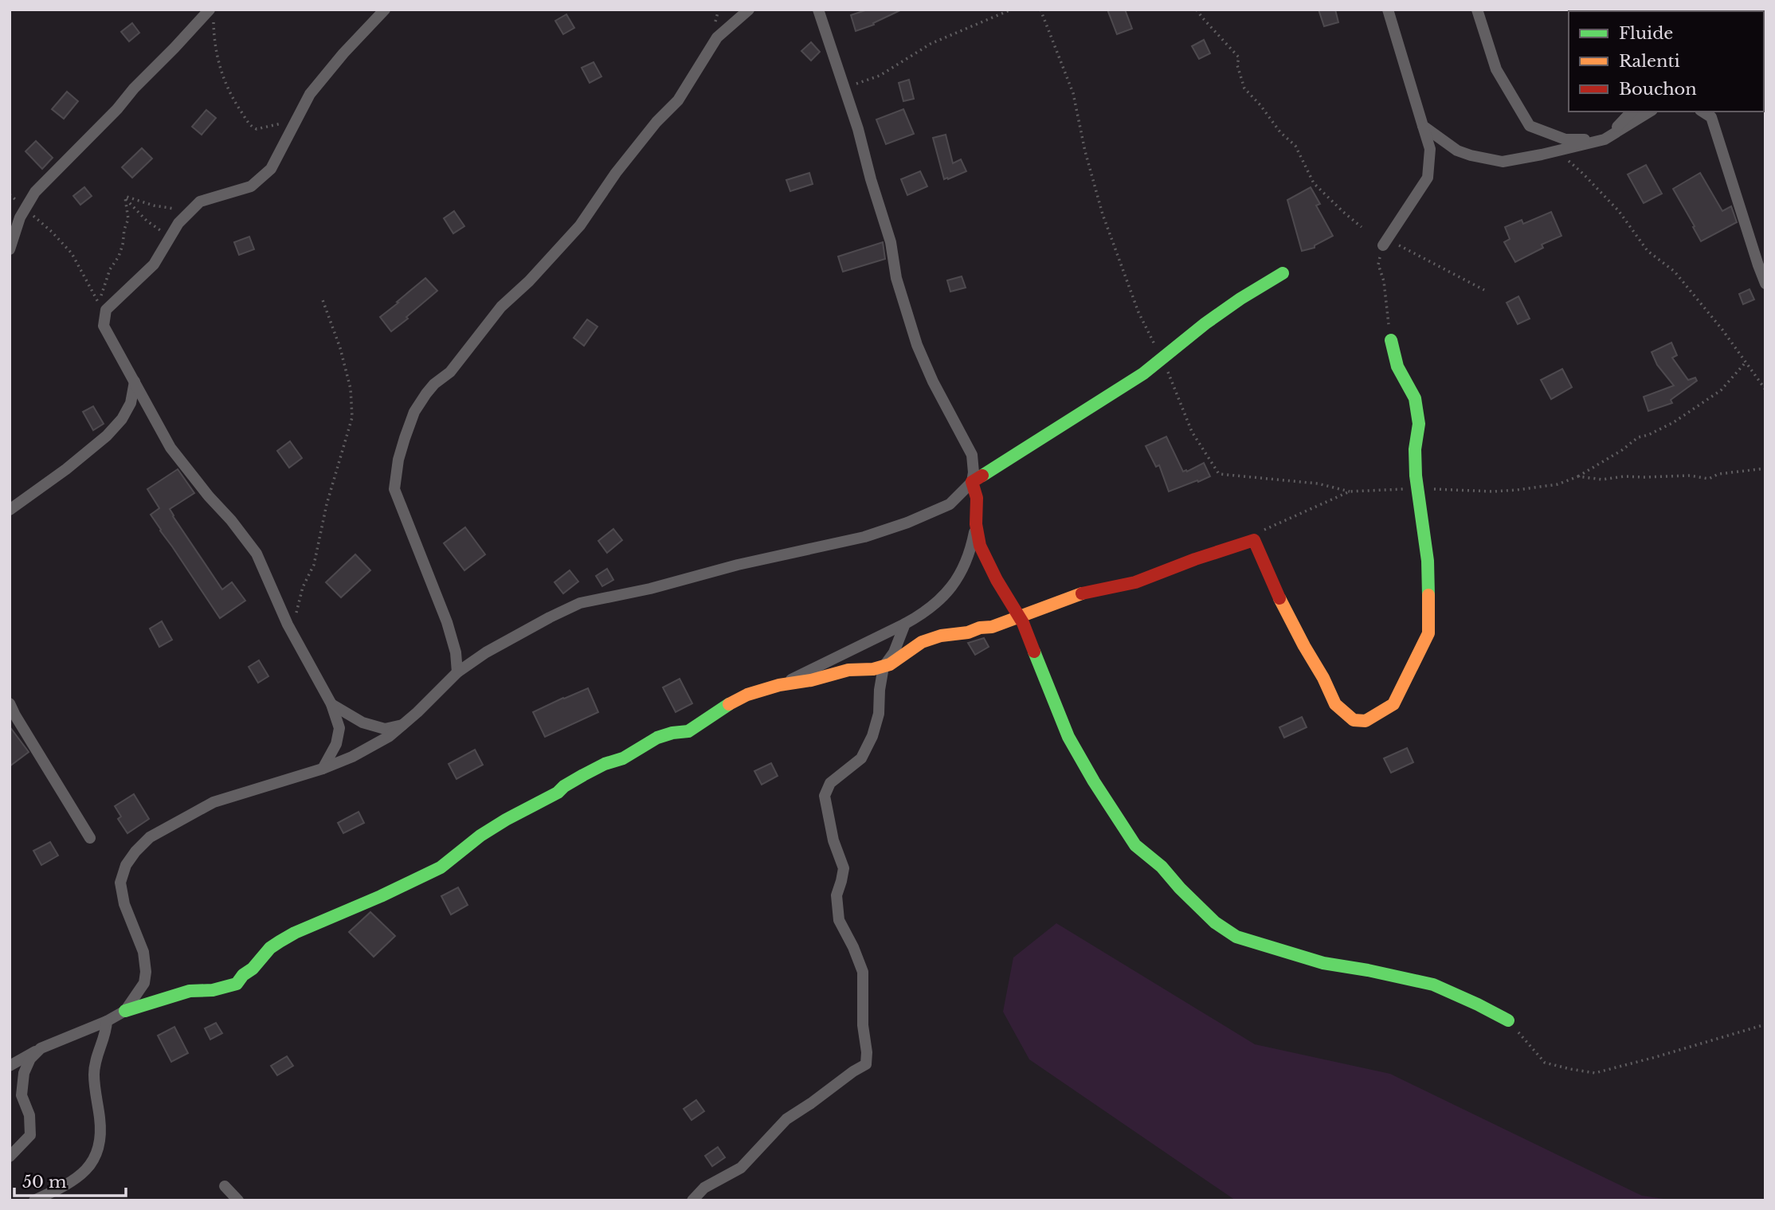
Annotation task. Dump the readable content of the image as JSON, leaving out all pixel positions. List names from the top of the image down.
{
  "legend": ["Fluide", "Ralenti", "Bouchon"],
  "scale_bar": "50 m"
}
